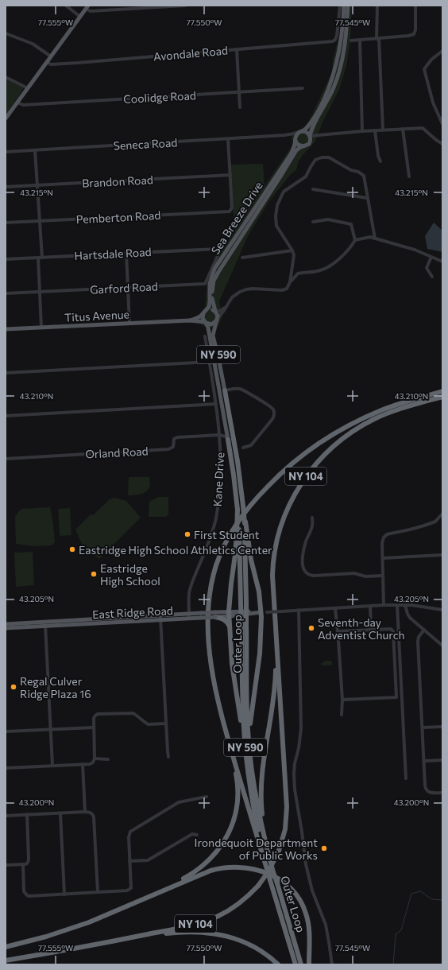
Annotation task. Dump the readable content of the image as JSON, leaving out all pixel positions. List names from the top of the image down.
{
  "streets": {
    "highway": ["NY 590", "NY 104", "Outer Loop"],
    "main road": ["Sea Breeze Drive", "Titus Avenue", "East Ridge Road"],
    "street": [
      "Avondale Road",
      "Coolidge Road",
      "Seneca Road",
      "Brandon Road",
      "Pemberton Road",
      "Hartsdale Road",
      "Garford Road",
      "Orland Road",
      "Kane Drive"
    ]
  },
  "crossings": [
    ["Seneca Road", "Sea Breeze Drive"],
    ["Brandon Road", "Pemberton Road"],
    ["Sea Breeze Drive", "Titus Avenue"],
    ["Sea Breeze Drive", "NY 590"],
    ["Sea Breeze Drive", "Outer Loop"],
    ["Hartsdale Road", "Garford Road"],
    ["Titus Avenue", "NY 590"],
    ["Titus Avenue", "Outer Loop"],
    ["NY 590", "Kane Drive"],
    ["NY 590", "Outer Loop"],
    ["Orland Road", "Kane Drive"],
    ["Kane Drive", "East Ridge Road"]
  ],
  "places": [
    "First Student",
    "Eastridge High School Athletics Center",
    "Eastridge High School",
    "Seventh-day Adventist Church",
    "Regal Culver Ridge Plaza 16",
    "Irondequoit Department of Public Works"
  ],
  "coordinates": [
    "77.555°W",
    "77.550°W",
    "77.545°W",
    "43.215°N",
    "43.210°N",
    "43.205°N",
    "43.200°N"
  ]
}
